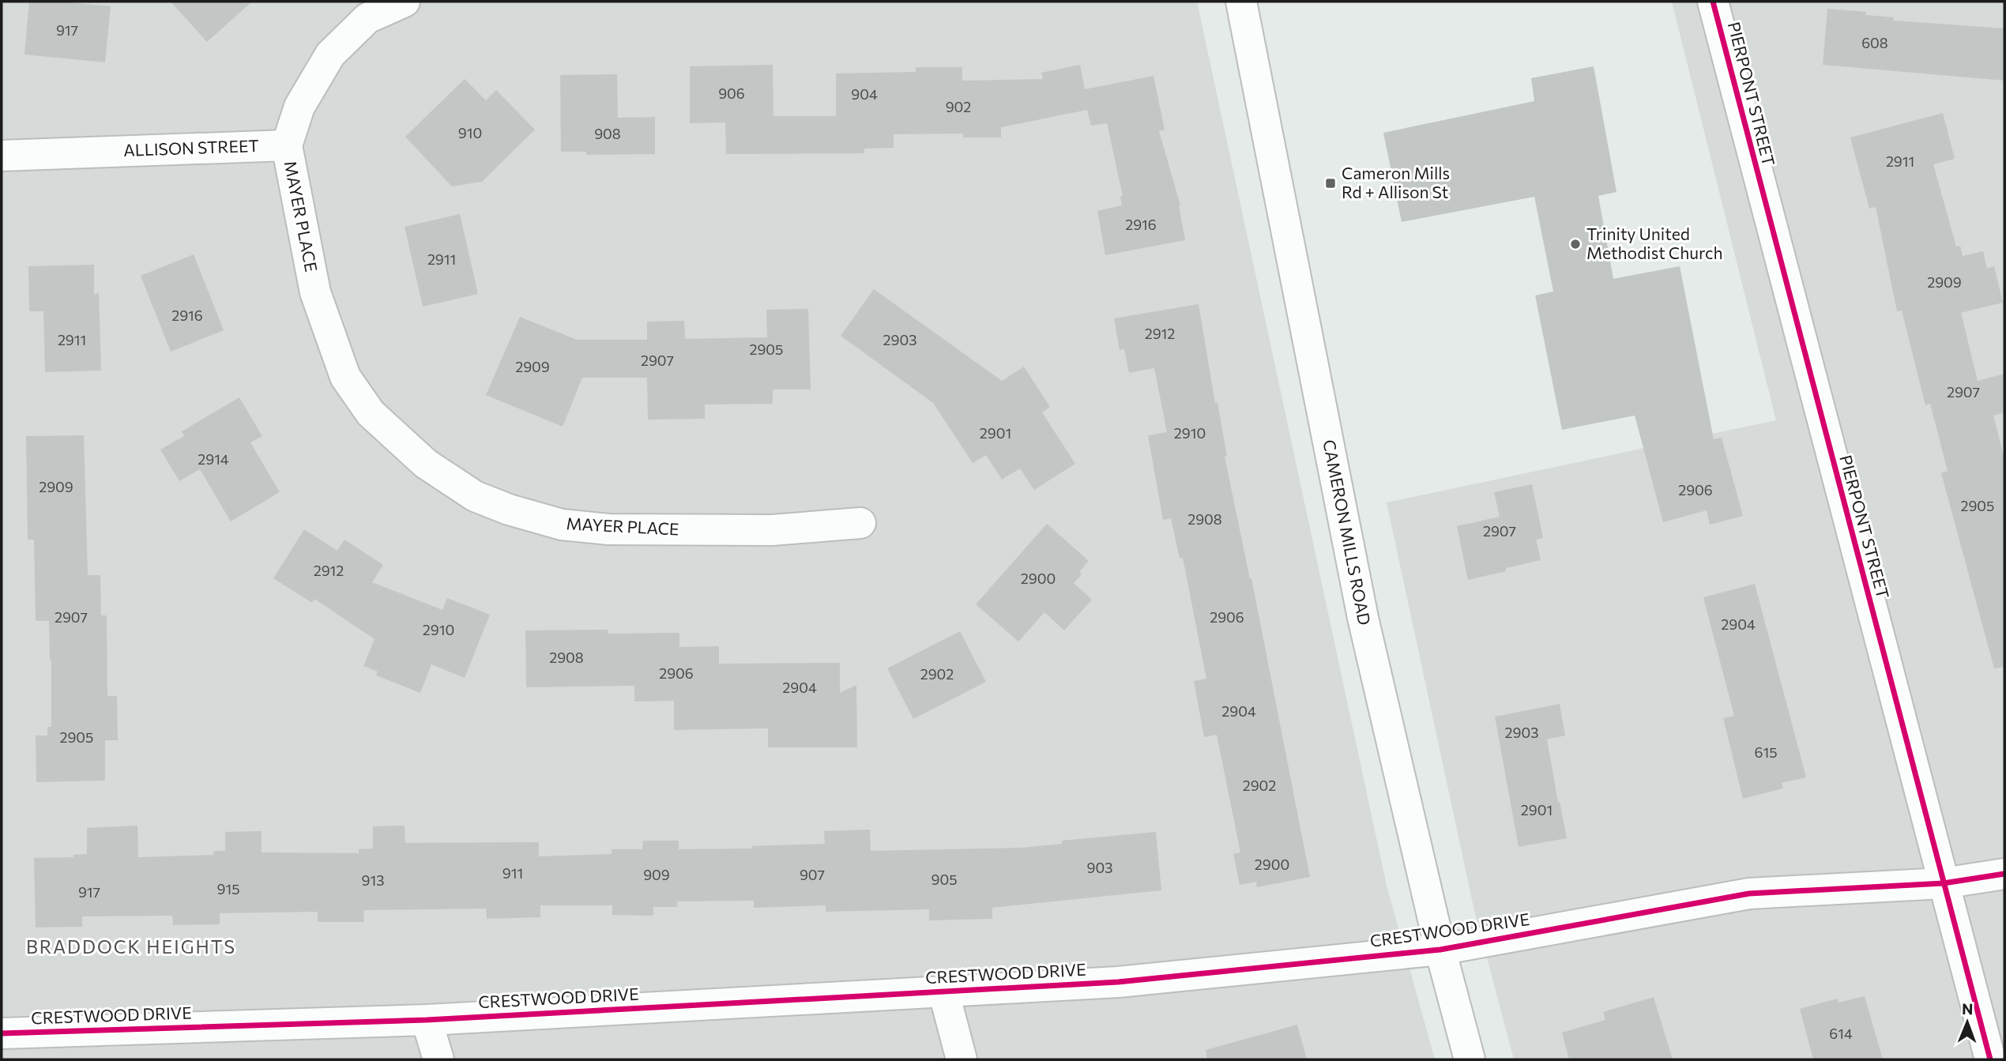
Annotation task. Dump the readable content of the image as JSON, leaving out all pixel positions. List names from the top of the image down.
{
  "streets": {
    "street": [
      "PIERPONT STREET",
      "ALLISON STREET",
      "MAYER PLACE",
      "CAMERON MILLS ROAD",
      "CRESTWOOD DRIVE"
    ]
  },
  "crossings": [
    ["PIERPONT STREET", "CRESTWOOD DRIVE"],
    ["ALLISON STREET", "MAYER PLACE"],
    ["CAMERON MILLS ROAD", "CRESTWOOD DRIVE"]
  ],
  "districts": ["BRADDOCK HEIGHTS"],
  "places": {
    "transit": ["Cameron Mills Rd + Allison St"],
    "other": ["Trinity United Methodist Church"]
  },
  "house_numbers": [
    "917",
    "608",
    "906",
    "904",
    "902",
    "910",
    "908",
    "2911",
    "2916",
    "2911",
    "2909",
    "2916",
    "2912",
    "2911",
    "2903",
    "2905",
    "2907",
    "2909",
    "2907",
    "2901",
    "2910",
    "2914",
    "2909",
    "2906",
    "2905",
    "2908",
    "2907",
    "2912",
    "2900",
    "2907",
    "2906",
    "2904",
    "2910",
    "2908",
    "2906",
    "2902",
    "2904",
    "2904",
    "2903",
    "2905",
    "615",
    "2902",
    "2901",
    "2900",
    "903",
    "911",
    "909",
    "907",
    "905",
    "913",
    "915",
    "917",
    "614"
  ],
  "north": "top"
}
